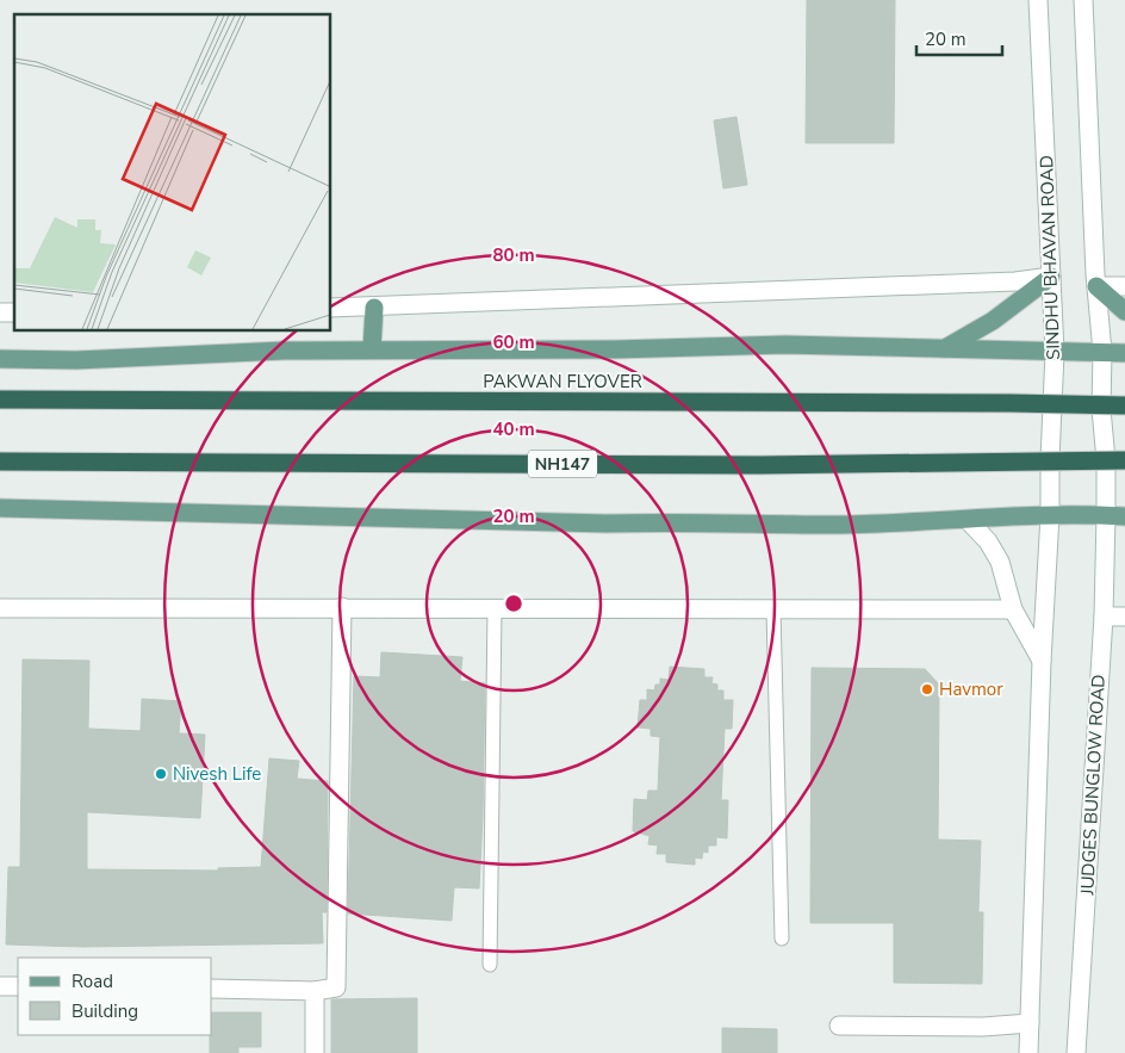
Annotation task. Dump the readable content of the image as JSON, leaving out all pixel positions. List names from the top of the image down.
{
  "streets": {
    "highway": ["PAKWAN FLYOVER", "NH147"],
    "street": ["SINDHU BHAVAN ROAD", "JUDGES BUNGLOW ROAD"]
  },
  "places": ["Havmor", "Nivesh Life"],
  "legend": ["Road", "Building"],
  "scale_bar": "20 m",
  "rings": [
    "80 m",
    "60 m",
    "40 m",
    "20 m"
  ]
}
